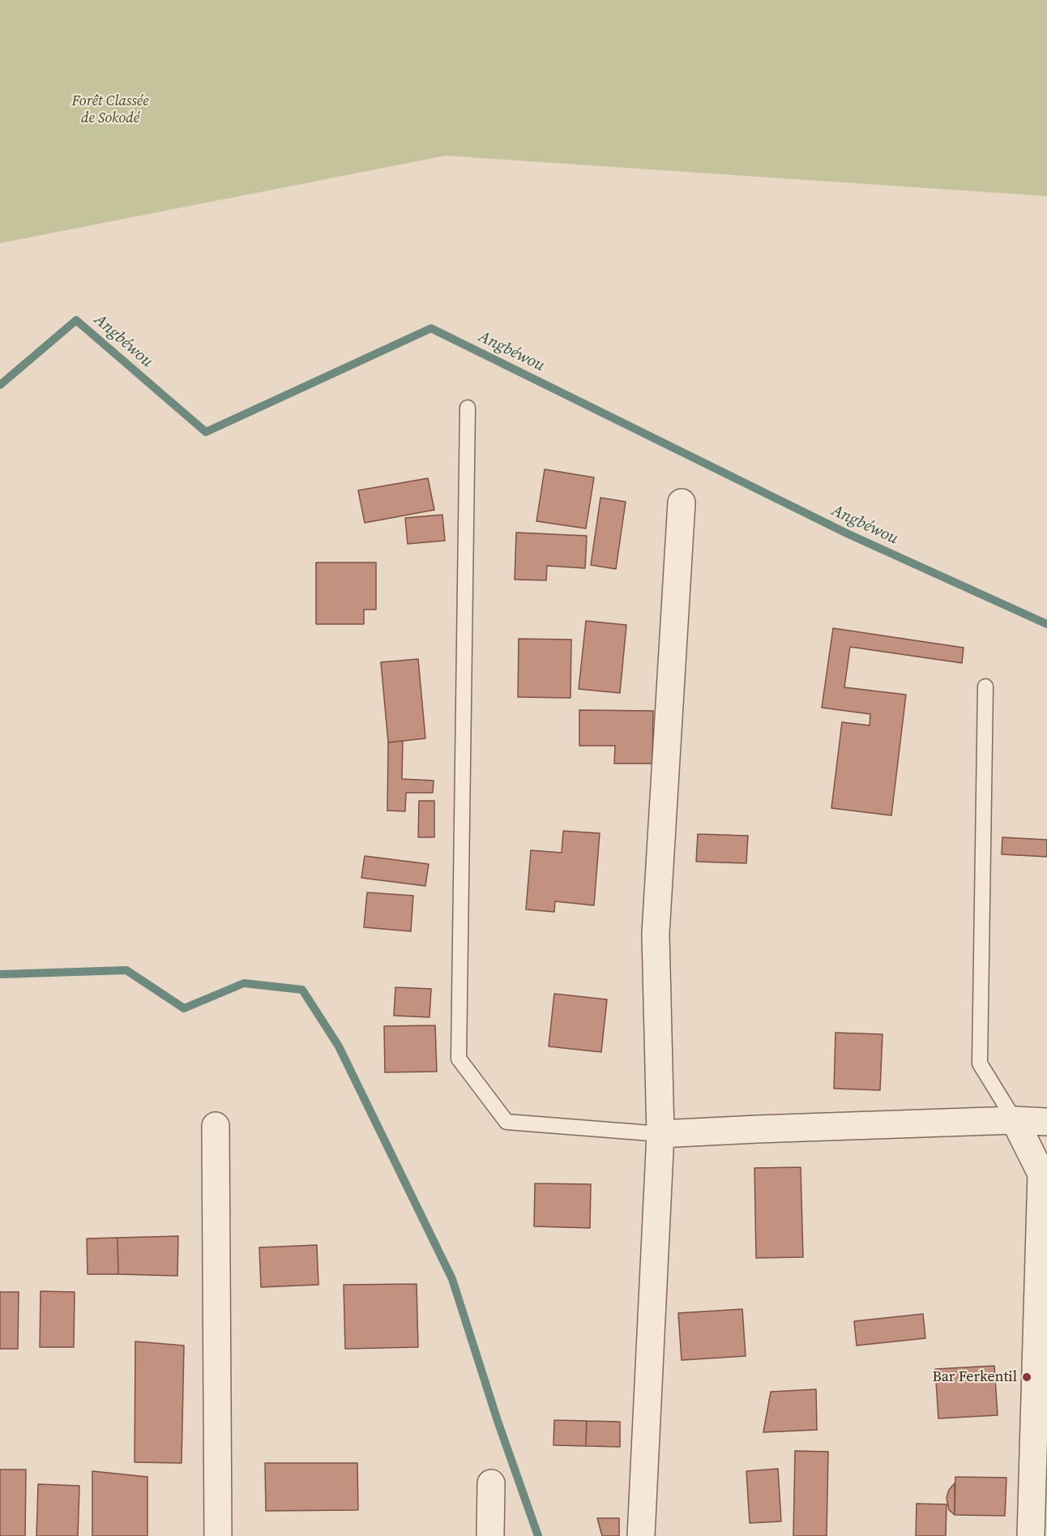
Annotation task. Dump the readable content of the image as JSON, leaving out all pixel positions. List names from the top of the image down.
{
  "water": ["Angbéwou"],
  "parks": ["Forêt Classée de Sokodé"],
  "places": ["Bar Ferkentil"]
}
